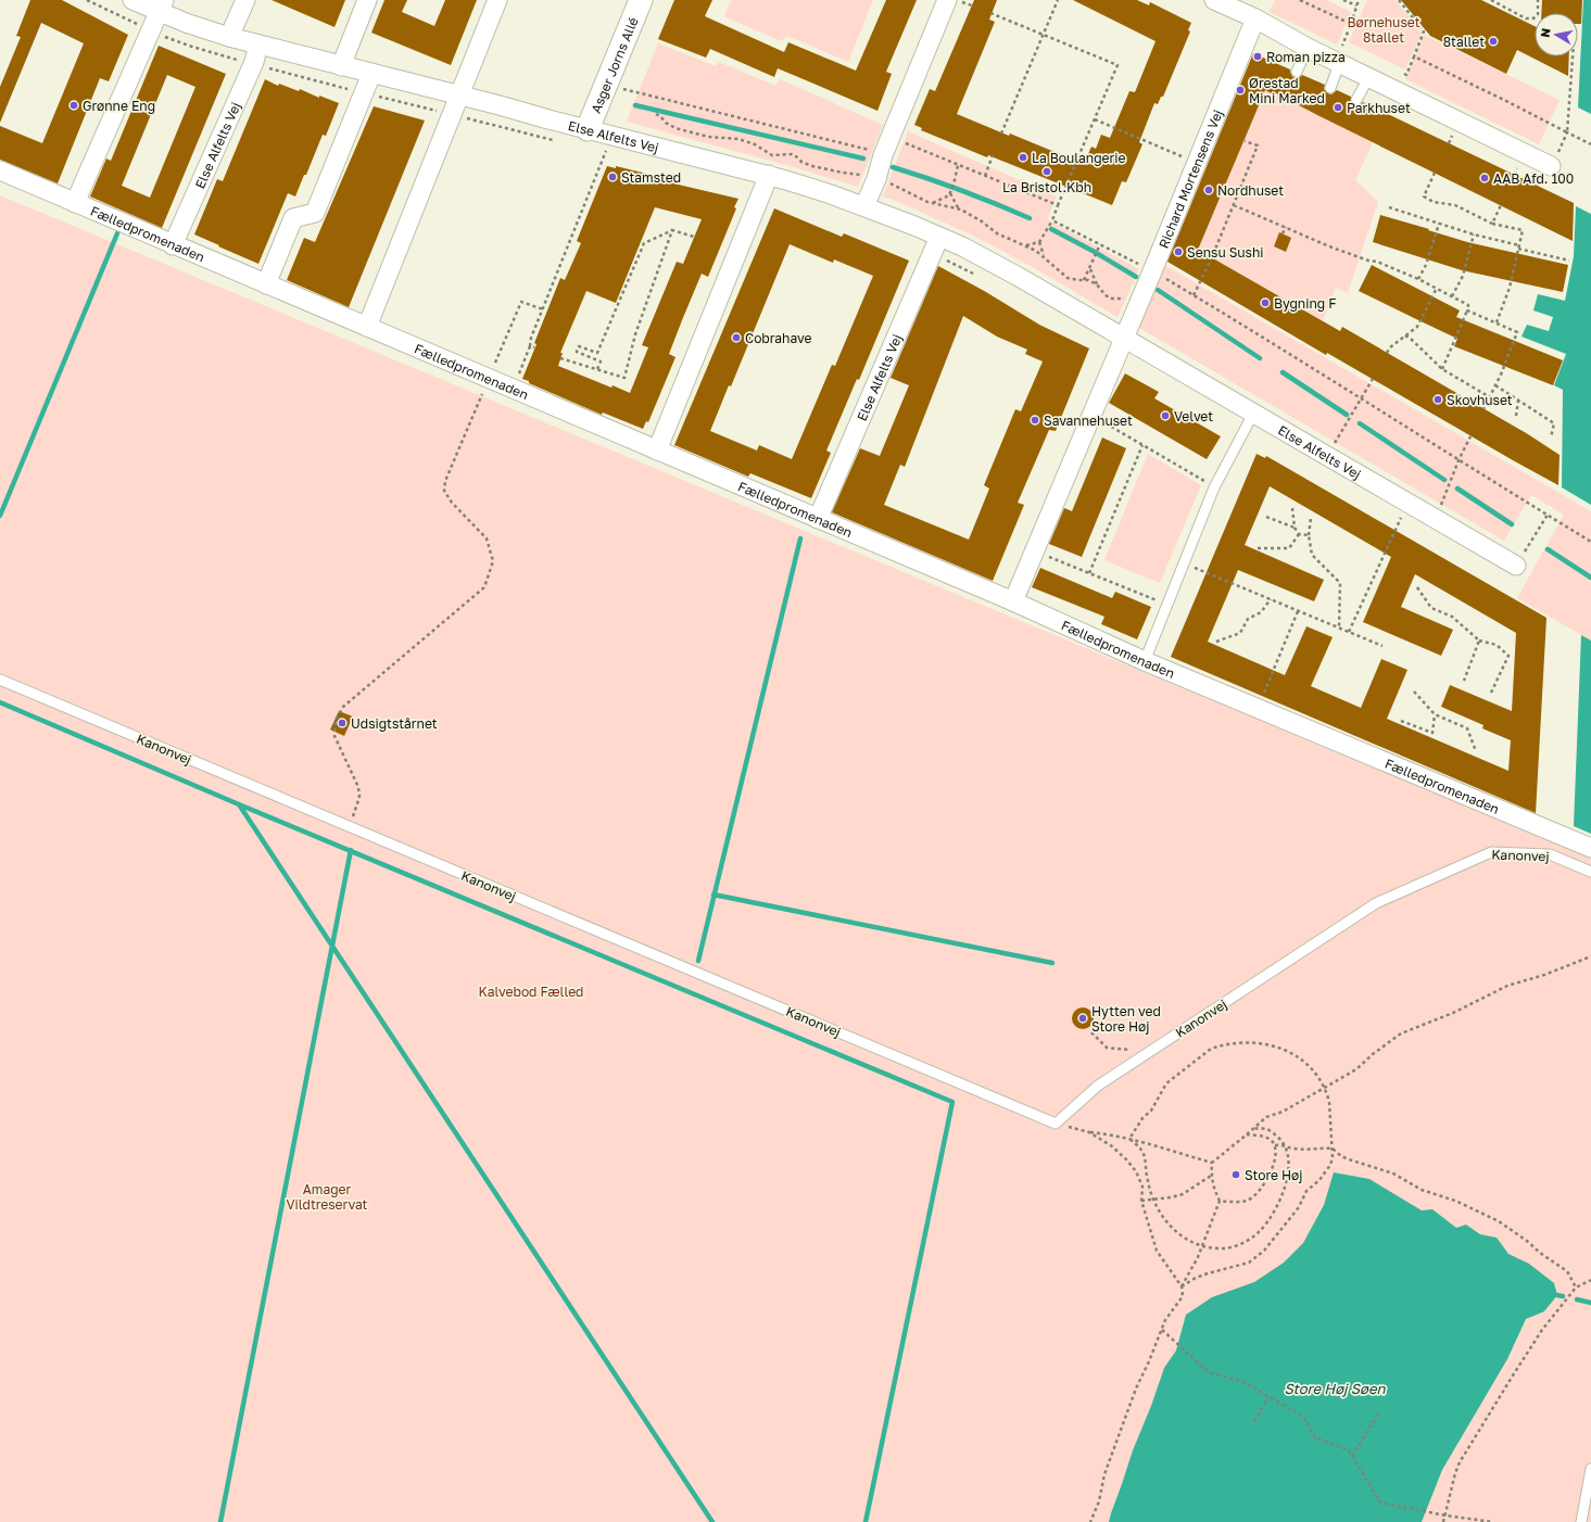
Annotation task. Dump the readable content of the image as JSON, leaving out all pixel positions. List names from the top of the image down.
{
  "streets": {
    "street": [
      "Asger Jorns Allé",
      "Else Alfelts Vej",
      "Richard Mortensens Vej",
      "Fælledpromenaden"
    ],
    "lane": ["Kanonvej"]
  },
  "crossings": [
    ["Asger Jorns Allé", "Else Alfelts Vej"],
    ["Else Alfelts Vej", "Richard Mortensens Vej"],
    ["Else Alfelts Vej", "Fælledpromenaden"]
  ],
  "water": ["Store Høj Søen"],
  "parks": ["Børnehuset 8tallet", "Kalvebod Fælled", "Amager Vildtreservat"],
  "places": [
    "8tallet",
    "Roman pizza",
    "Ørestad Mini Marked",
    "Grønne Eng",
    "Parkhuset",
    "La Boulangerie",
    "La Bristol.Kbh",
    "Stamsted",
    "AAB Afd. 100",
    "Nordhuset",
    "Sensu Sushi",
    "Bygning F",
    "Cobrahave",
    "Skovhuset",
    "Velvet",
    "Savannehuset",
    "Udsigtstårnet",
    "Hytten ved Store Høj",
    "Store Høj"
  ],
  "north": "left"
}
